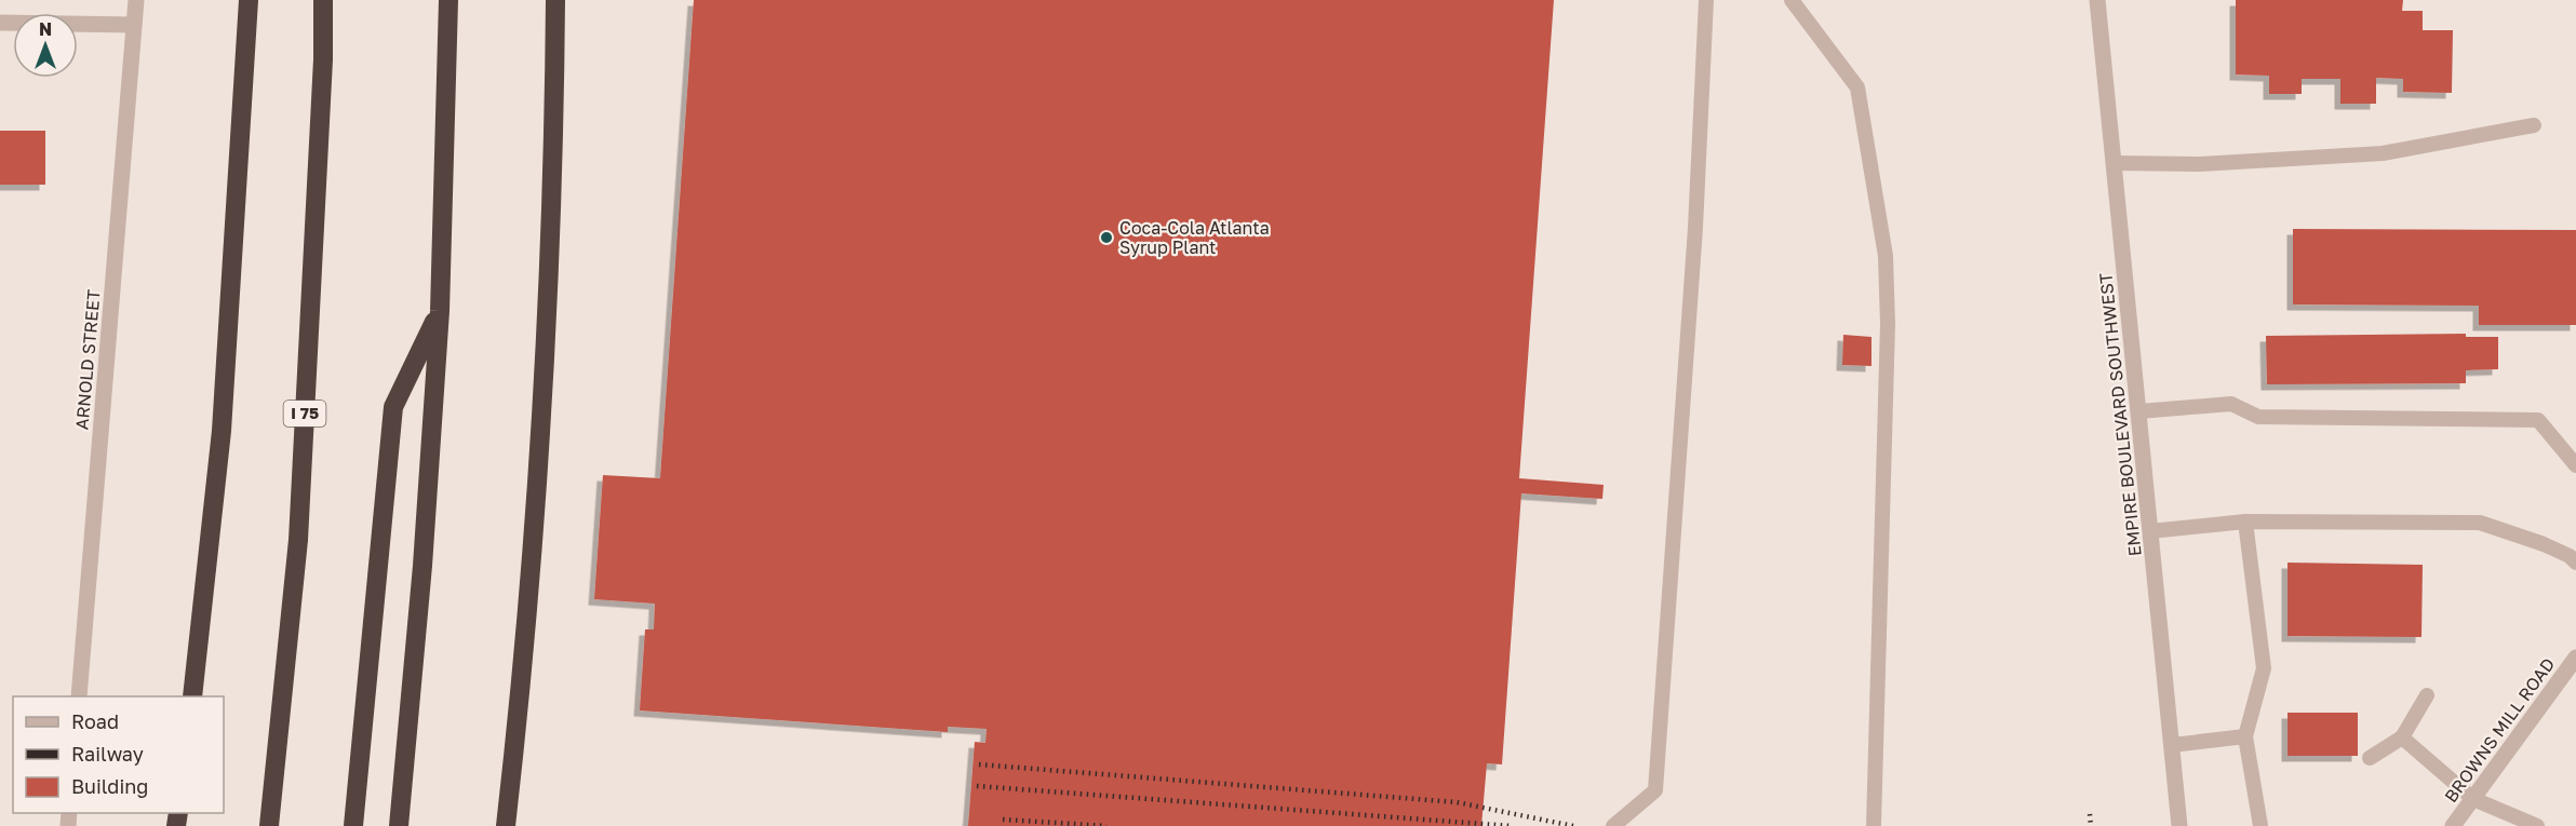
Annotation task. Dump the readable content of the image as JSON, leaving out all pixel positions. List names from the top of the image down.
{
  "streets": {
    "highway": ["I 75"],
    "street": ["ARNOLD STREET", "EMPIRE BOULEVARD SOUTHWEST", "BROWNS MILL ROAD"]
  },
  "places": ["Coca-Cola Atlanta Syrup Plant"],
  "legend": ["Road", "Railway", "Building"],
  "north": "top"
}
